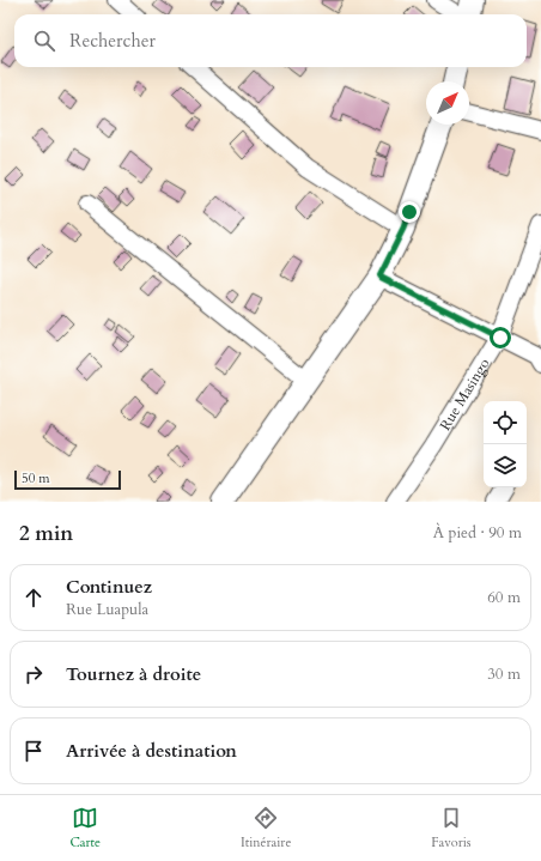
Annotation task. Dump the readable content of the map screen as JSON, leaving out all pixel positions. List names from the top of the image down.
{
  "streets": {
    "street": ["Rue Masingo"]
  },
  "scale_bar": "50 m",
  "north": "top right",
  "page": {
    "search": "Rechercher",
    "scale": "50 m",
    "heading": ["2 min", "À pied · 90 m"],
    "list": [
      ["Continuez", "Rue Luapula", "60 m"],
      ["Tournez à droite", "30 m"],
      "Arrivée à destination"
    ],
    "nav": ["Carte", "Itinéraire", "Favoris"]
  }
}
